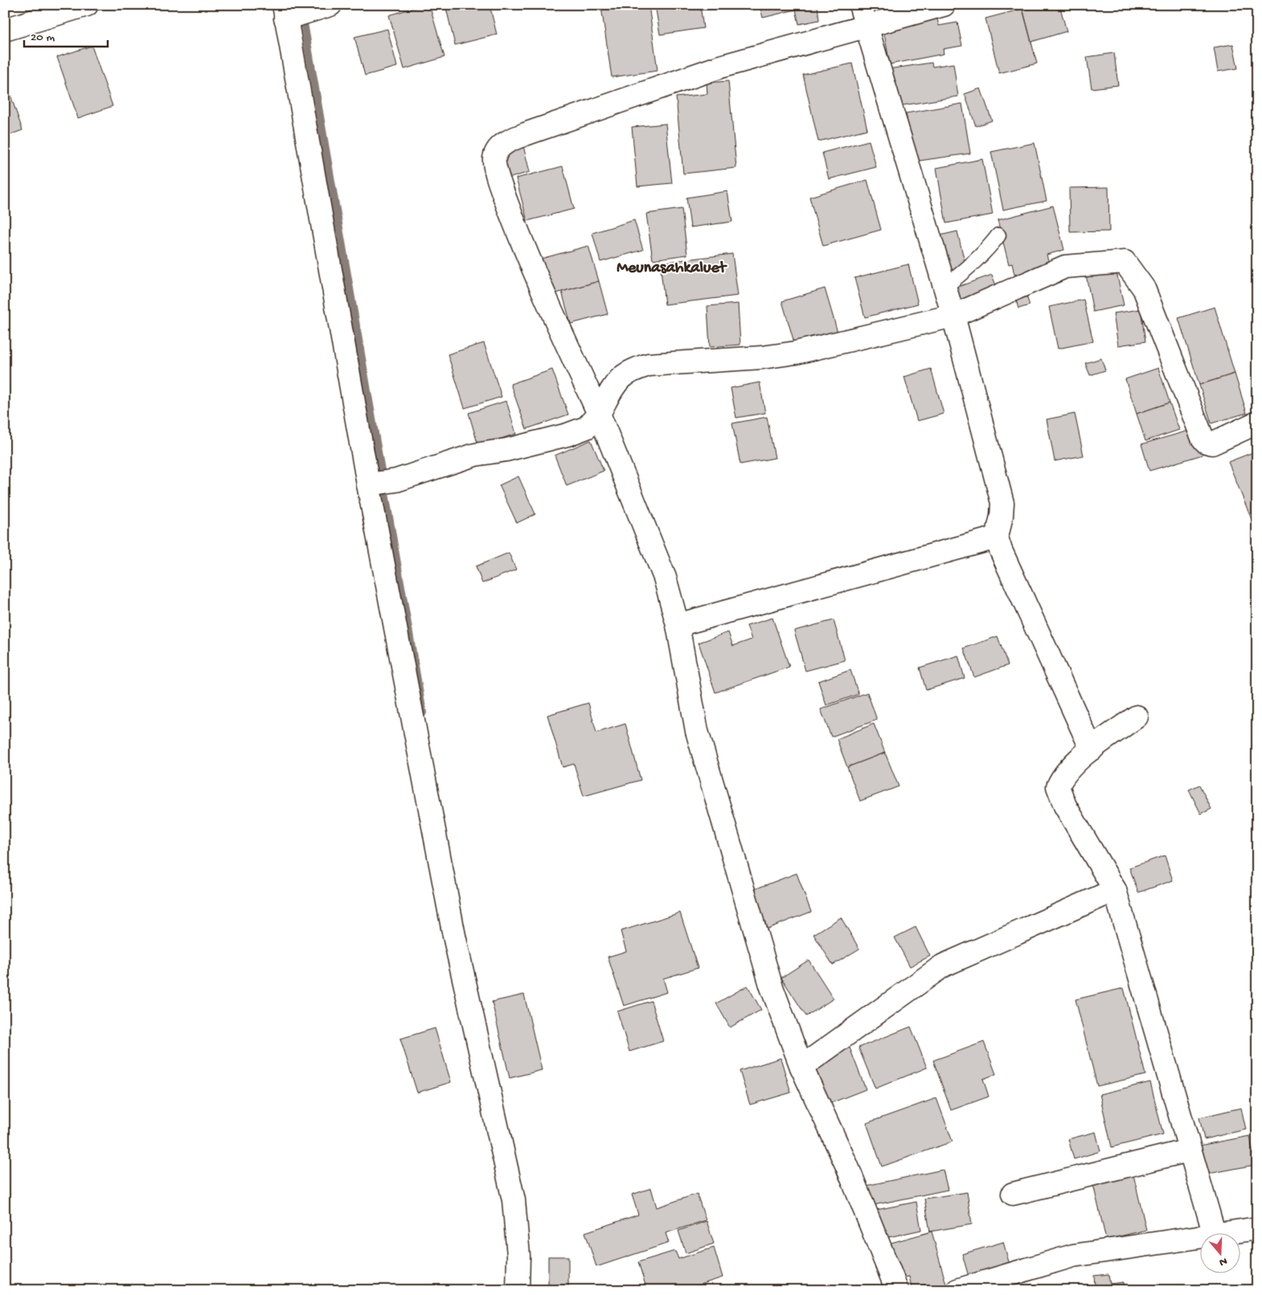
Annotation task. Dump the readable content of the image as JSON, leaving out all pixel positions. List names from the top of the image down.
{
  "districts": ["Meunasahkaluet"],
  "scale_bar": "20 m",
  "north": "bottom"
}
